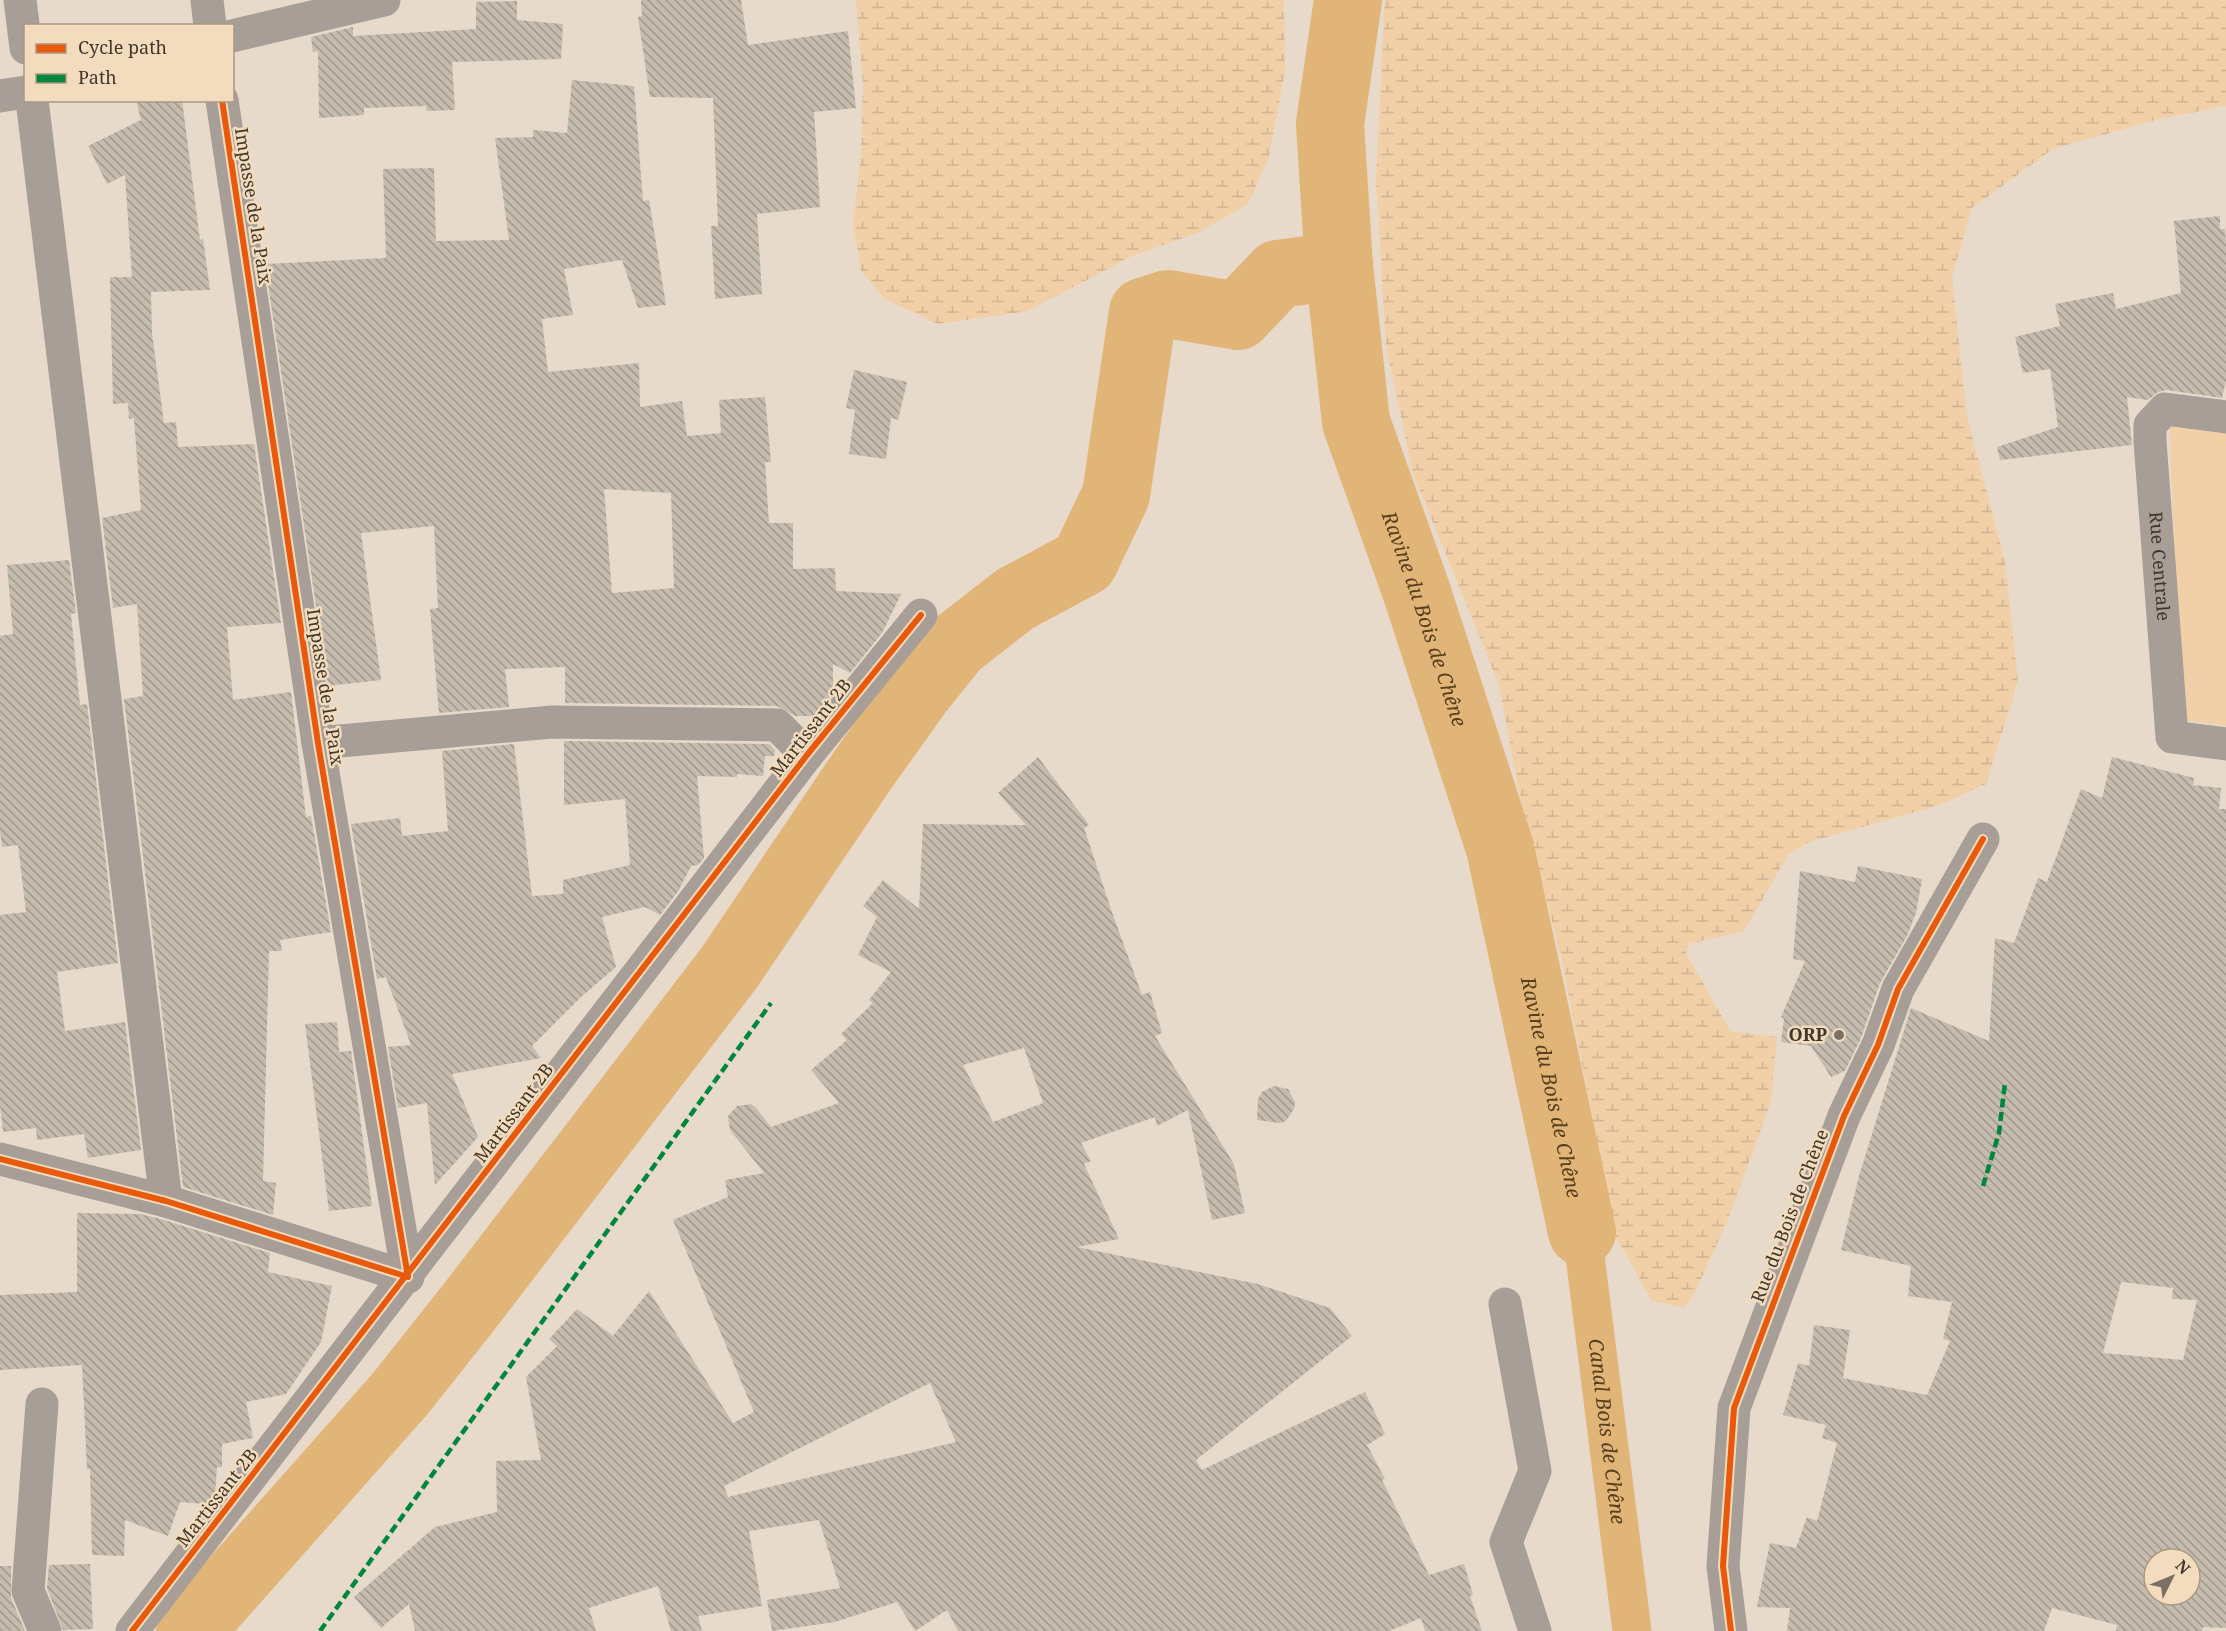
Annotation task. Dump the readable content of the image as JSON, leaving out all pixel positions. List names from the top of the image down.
{
  "streets": {
    "street": [
      "Impasse de la Paix",
      "Rue Centrale",
      "Martissant 2B",
      "Rue du Bois de Chêne"
    ]
  },
  "crossings": [
    ["Impasse de la Paix", "Martissant 2B"]
  ],
  "water": ["Ravine du Bois de Chêne", "Canal Bois de Chêne"],
  "places": ["ORP"],
  "legend": ["Cycle path", "Path"],
  "north": "top right"
}
